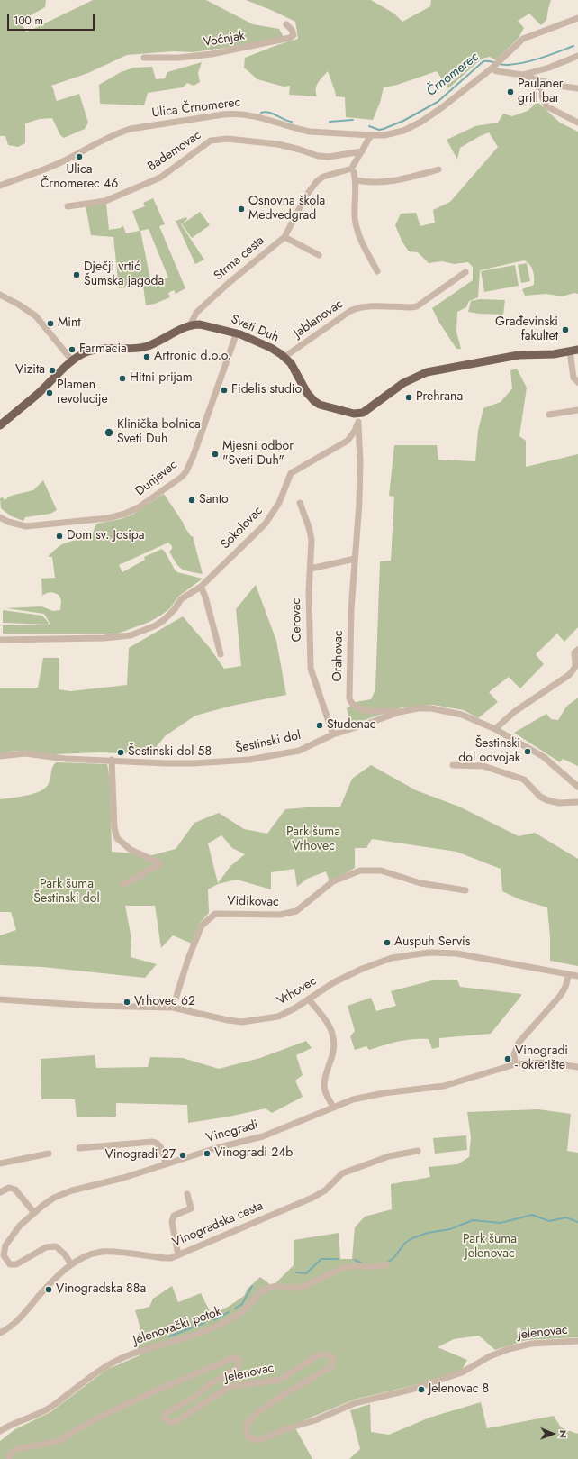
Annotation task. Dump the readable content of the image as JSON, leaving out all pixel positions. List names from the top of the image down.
{
  "streets": {
    "main road": ["Sveti Duh"],
    "street": [
      "Voćnjak",
      "Ulica Črnomerec",
      "Bademovac",
      "Strma cesta",
      "Jablanovac",
      "Dunjevac",
      "Sokolovac",
      "Cerovac",
      "Orahovac",
      "Šestinski dol",
      "Vidikovac",
      "Vrhovec",
      "Vinogradi",
      "Vinogradska cesta",
      "Jelenovački potok",
      "Jelenovac"
    ]
  },
  "crossings": [
    ["Strma cesta", "Sveti Duh"],
    ["Jablanovac", "Sveti Duh"],
    ["Sveti Duh", "Dunjevac"],
    ["Sveti Duh", "Sokolovac"],
    ["Sveti Duh", "Orahovac"],
    ["Sokolovac", "Orahovac"],
    ["Cerovac", "Šestinski dol"],
    ["Orahovac", "Šestinski dol"],
    ["Vidikovac", "Vrhovec"],
    ["Vinogradi", "Vinogradska cesta"]
  ],
  "water": ["Črnomerec"],
  "parks": ["Park šuma Vrhovec", "Park šuma Šestinski dol", "Park šuma Jelenovac"],
  "places": [
    "Paulaner grill bar",
    "Ulica Črnomerec 46",
    "Osnovna škola Medvedgrad",
    "Dječji vrtić Šumska jagoda",
    "Mint",
    "Građevinski fakultet",
    "Farmacia",
    "Artronic d.o.o.",
    "Vizita",
    "Hitni prijam",
    "Fidelis studio",
    "Plamen revolucije",
    "Prehrana",
    "Klinička bolnica Sveti Duh",
    "Mjesni odbor \"Sveti Duh\"",
    "Santo",
    "Dom sv. Josipa",
    "Studenac",
    "Šestinski dol odvojak",
    "Šestinski dol 58",
    "Auspuh Servis",
    "Vrhovec 62",
    "Vinogradi - okretište",
    "Vinogradi 24b",
    "Vinogradi 27",
    "Vinogradska 88a",
    "Jelenovac 8"
  ],
  "scale_bar": "100 m",
  "north": "right"
}
